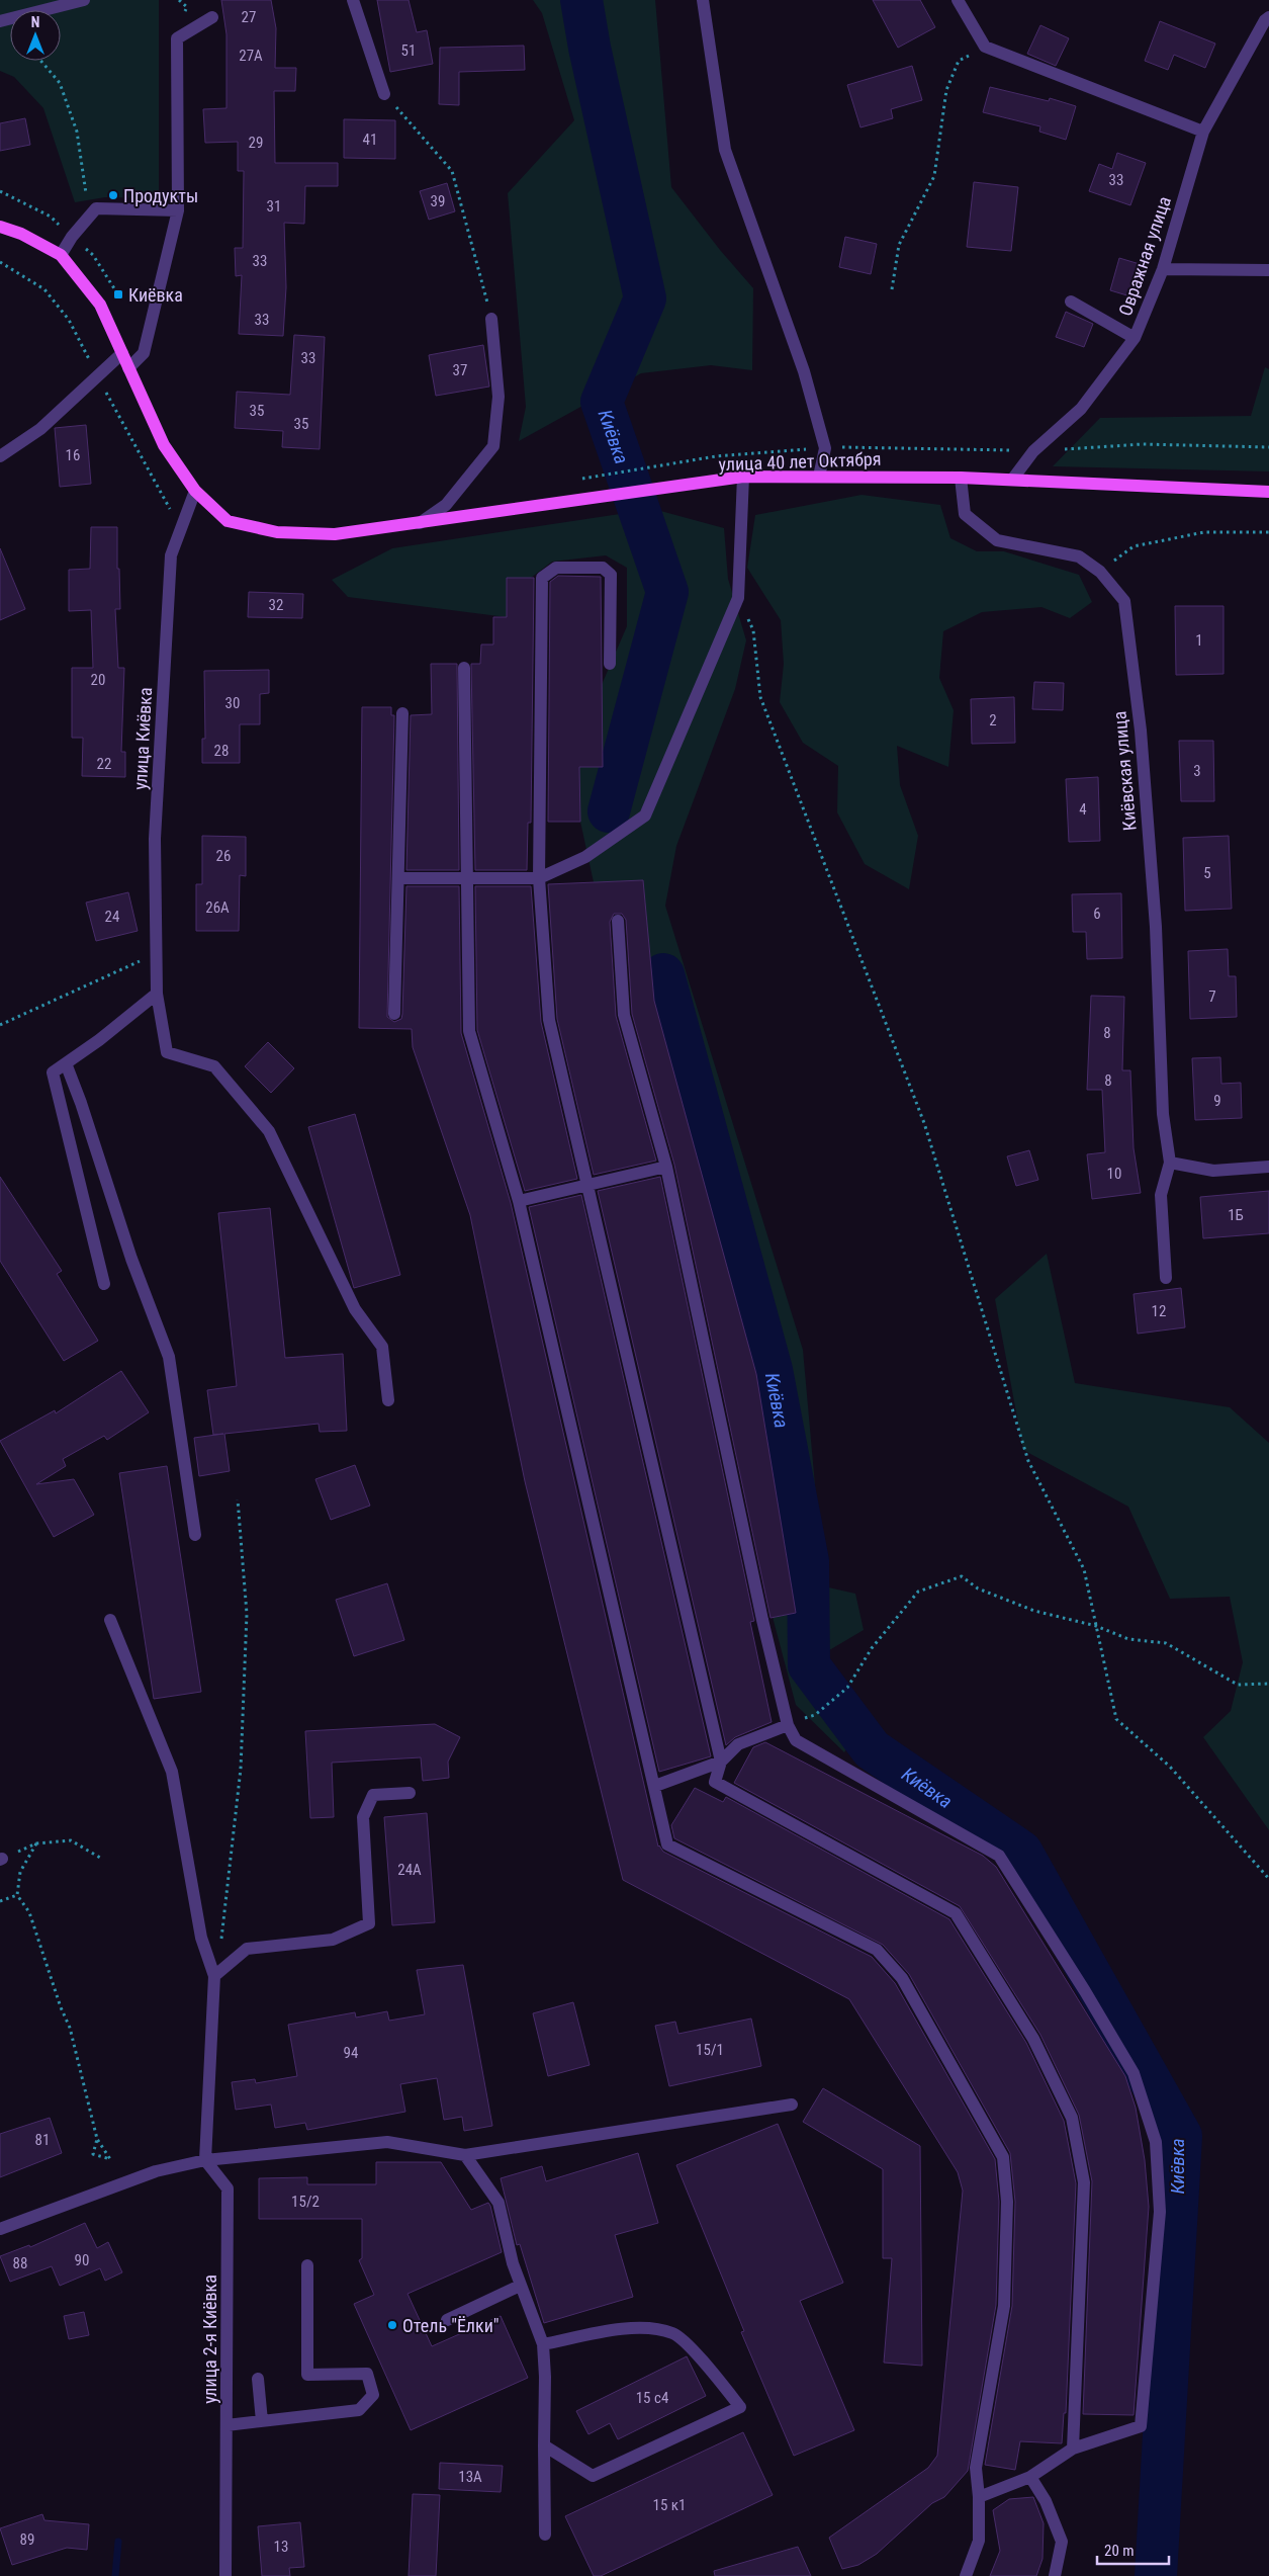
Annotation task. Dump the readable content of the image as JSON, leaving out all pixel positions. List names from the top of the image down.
{
  "streets": {
    "main road": ["улица 40 лет Октября"],
    "street": [
      "Овражная улица",
      "улица Киёвка",
      "Киёвская улица",
      "улица 2-я Киёвка"
    ]
  },
  "crossings": [
    ["Овражная улица", "улица 40 лет Октября"],
    ["улица 40 лет Октября", "улица Киёвка"],
    ["улица 40 лет Октября", "Киёвская улица"]
  ],
  "water": ["Киёвка"],
  "places": {
    "other": ["Продукты", "Отель \"Ёлки\""],
    "transit": ["Киёвка"]
  },
  "house_numbers": [
    "27",
    "51",
    "27А",
    "41",
    "29",
    "33",
    "39",
    "31",
    "33",
    "33",
    "33",
    "37",
    "35",
    "35",
    "16",
    "32",
    "1",
    "20",
    "30",
    "2",
    "28",
    "22",
    "3",
    "4",
    "26",
    "5",
    "26А",
    "6",
    "24",
    "7",
    "8",
    "8",
    "9",
    "10",
    "1Б",
    "12",
    "24А",
    "15/1",
    "94",
    "81",
    "15/2",
    "90",
    "88",
    "15 с4",
    "13А",
    "15 к1",
    "89",
    "13"
  ],
  "scale_bar": "20 m",
  "north": "top"
}
